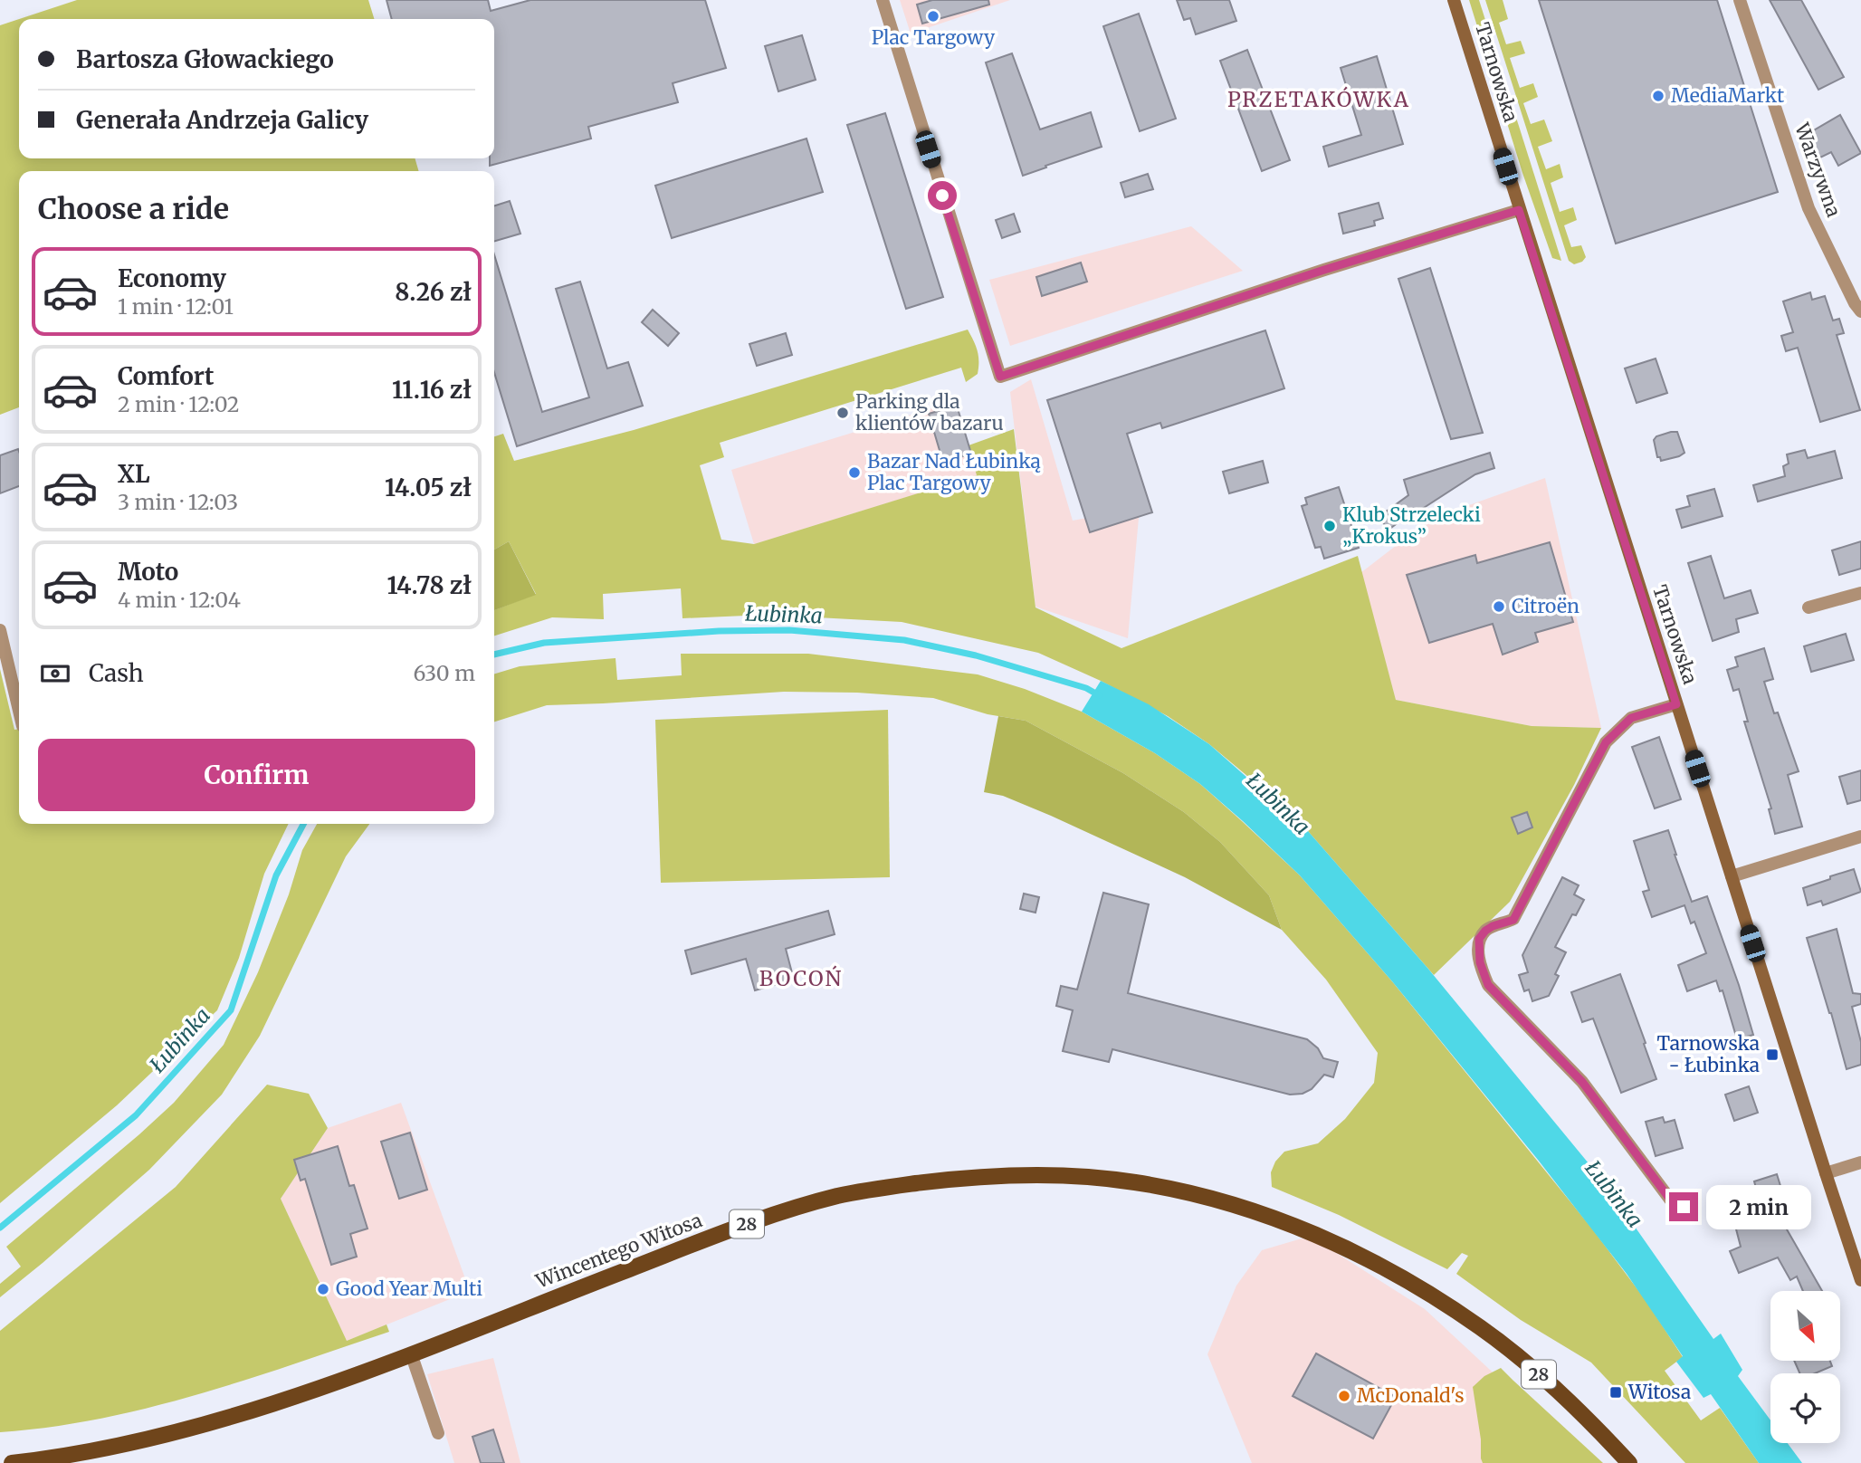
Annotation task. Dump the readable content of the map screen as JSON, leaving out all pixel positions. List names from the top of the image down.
{
  "streets": {
    "main road": ["Tarnowska", "28", "Wincentego Witosa"],
    "street": ["Warzywna"]
  },
  "districts": ["PRZETAKÓWKA", "BOCOŃ"],
  "water": ["Łubinka"],
  "places": {
    "other": [
      "Plac Targowy",
      "MediaMarkt",
      "Parking dla klientów bazaru",
      "Bazar Nad Łubinką Plac Targowy",
      "Klub Strzelecki „Krokus”",
      "Citroën",
      "Good Year Multi",
      "McDonald's"
    ],
    "transit": ["Tarnowska - Łubinka", "Witosa"]
  },
  "north": "bottom right",
  "page": {
    "banner": ["Bartosza Głowackiego", "Generała Andrzeja Galicy"],
    "heading": "Choose a ride",
    "list": [
      {
        "name": "Economy",
        "note": "1 min · 12:01",
        "value": "8.26 zł"
      },
      {
        "name": "Comfort",
        "note": "2 min · 12:02",
        "value": "11.16 zł"
      },
      {
        "name": "XL",
        "note": "3 min · 12:03",
        "value": "14.05 zł"
      },
      {
        "name": "Moto",
        "note": "4 min · 12:04",
        "value": "14.78 zł"
      }
    ],
    "pay": ["Cash", "630 m"],
    "buttons": "Confirm",
    "bubble": "2 min"
  }
}
